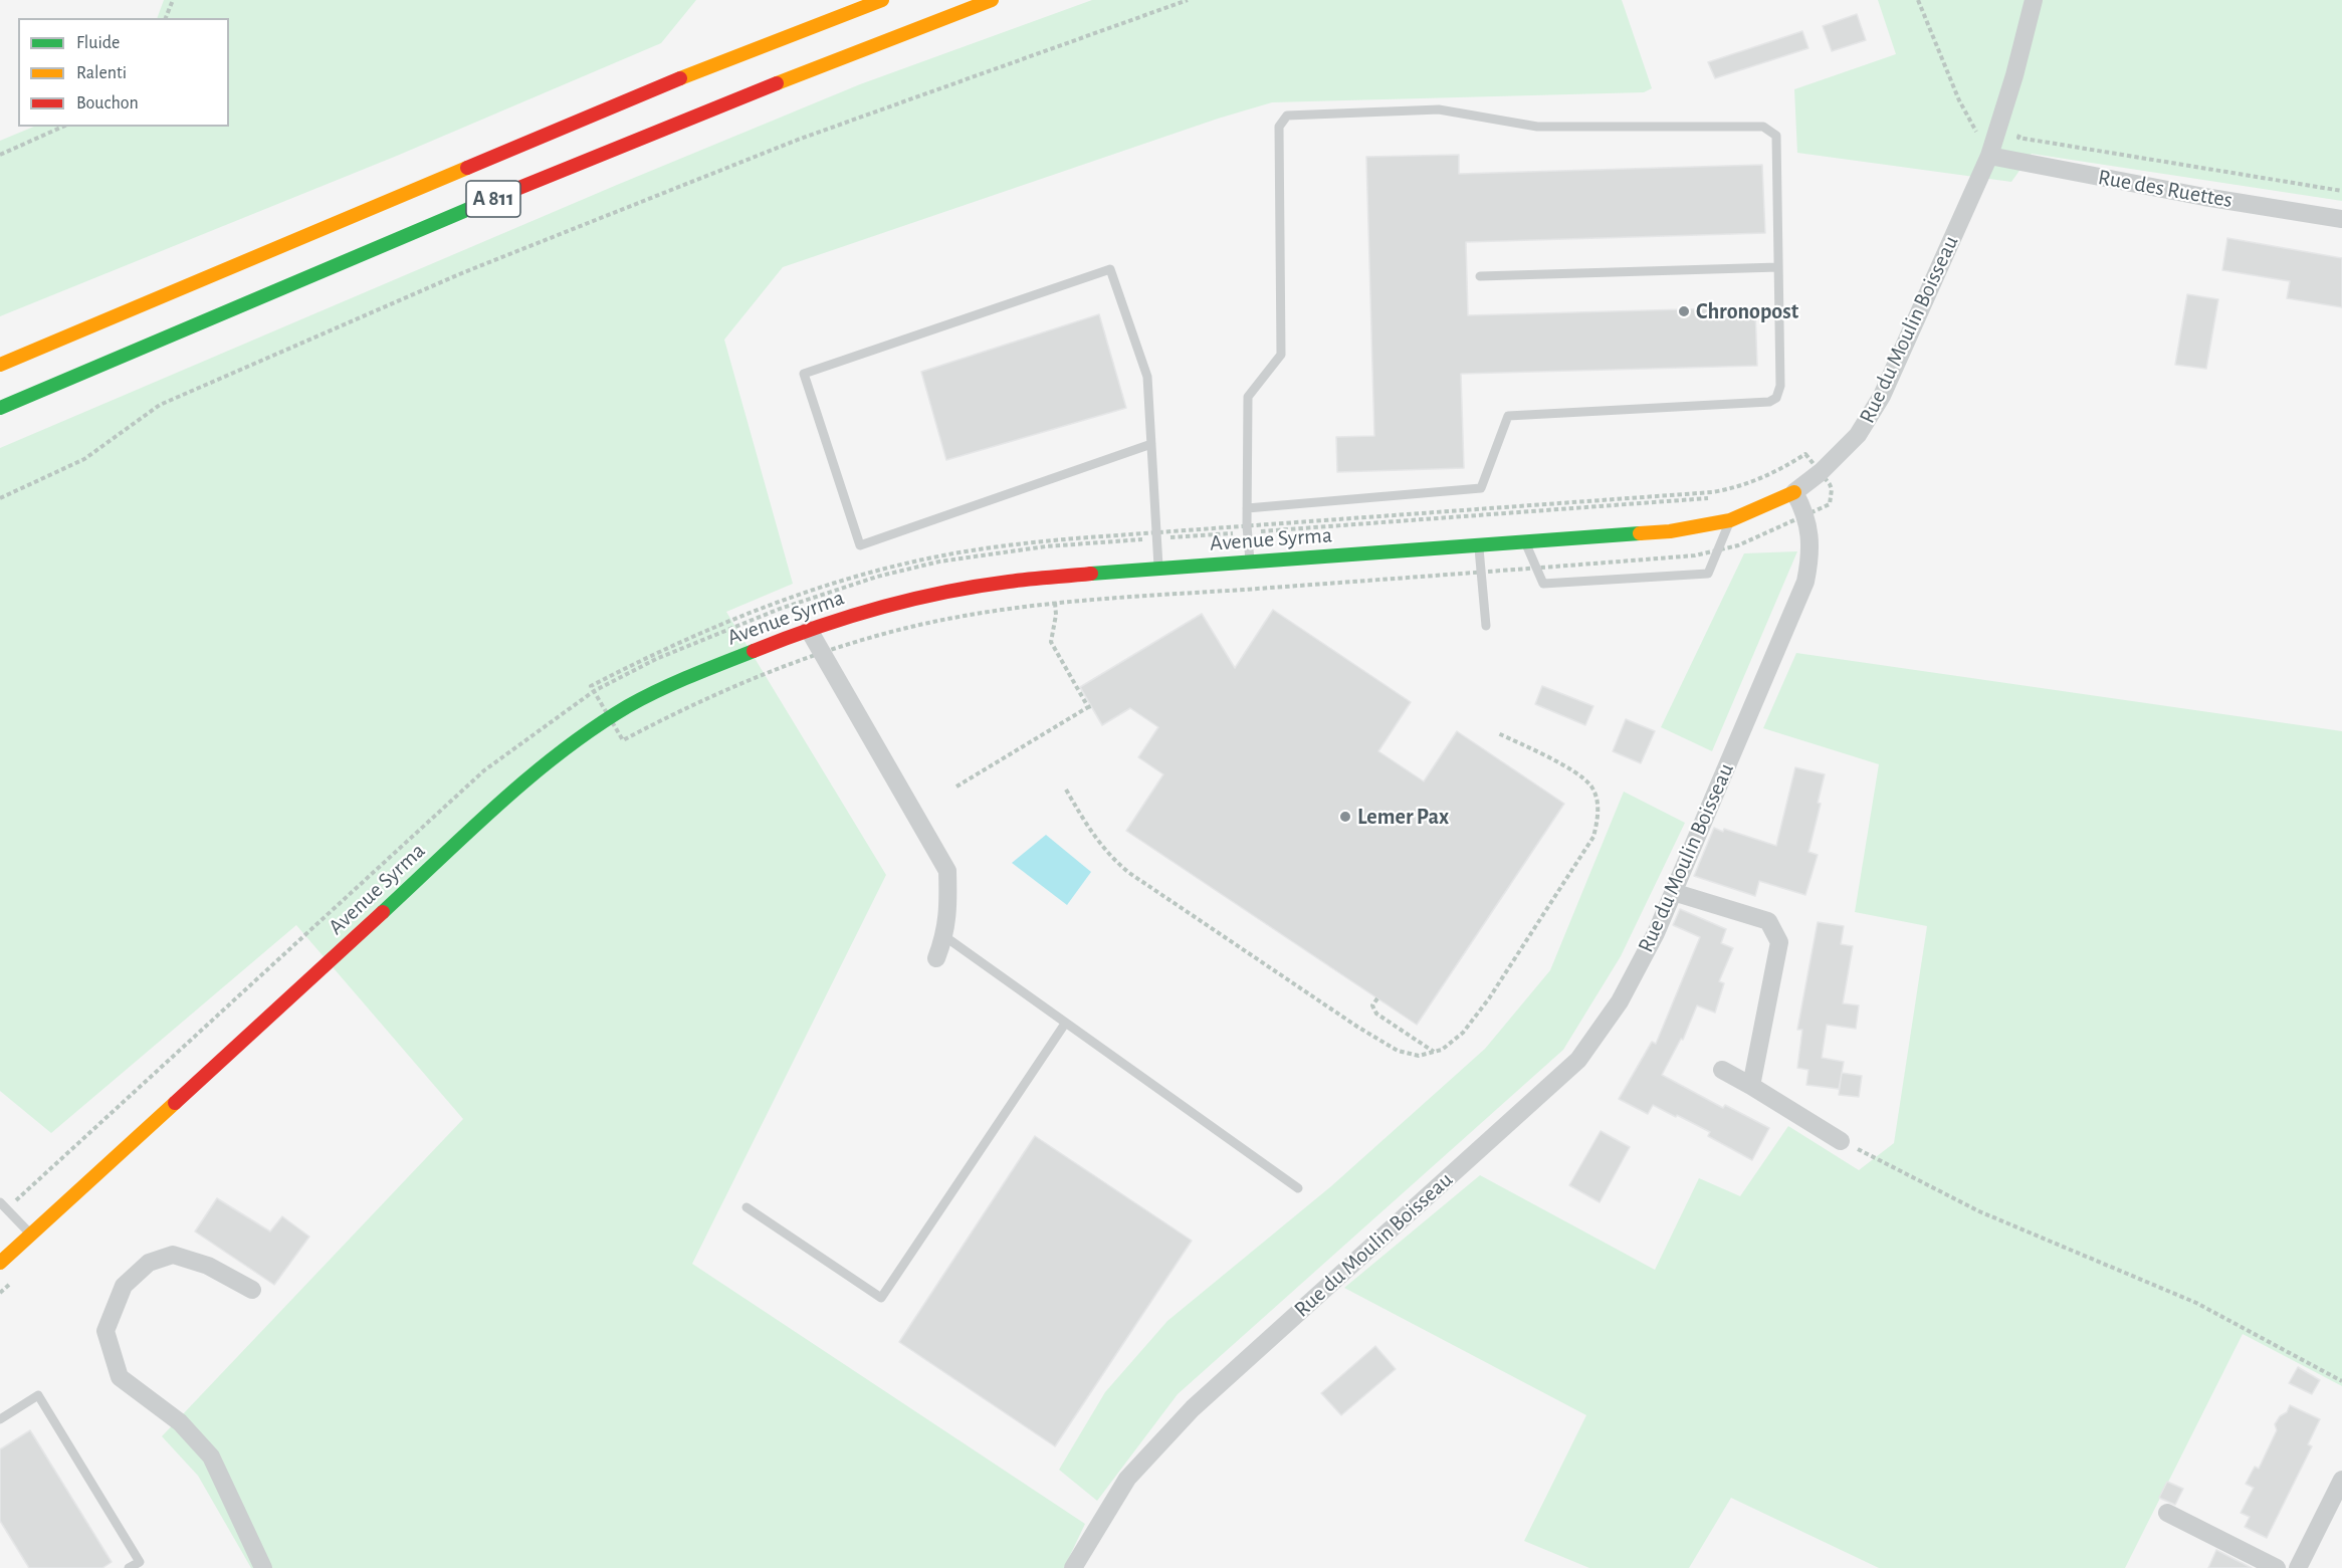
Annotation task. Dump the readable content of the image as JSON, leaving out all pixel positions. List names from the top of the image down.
{
  "streets": {
    "main road": ["A 811", "Avenue Syrma"],
    "street": ["Rue des Ruettes", "Rue du Moulin Boisseau"]
  },
  "crossings": [
    ["Rue des Ruettes", "Rue du Moulin Boisseau"],
    ["Rue du Moulin Boisseau", "Avenue Syrma"]
  ],
  "places": ["Chronopost", "Lemer Pax"],
  "legend": ["Fluide", "Ralenti", "Bouchon"]
}
